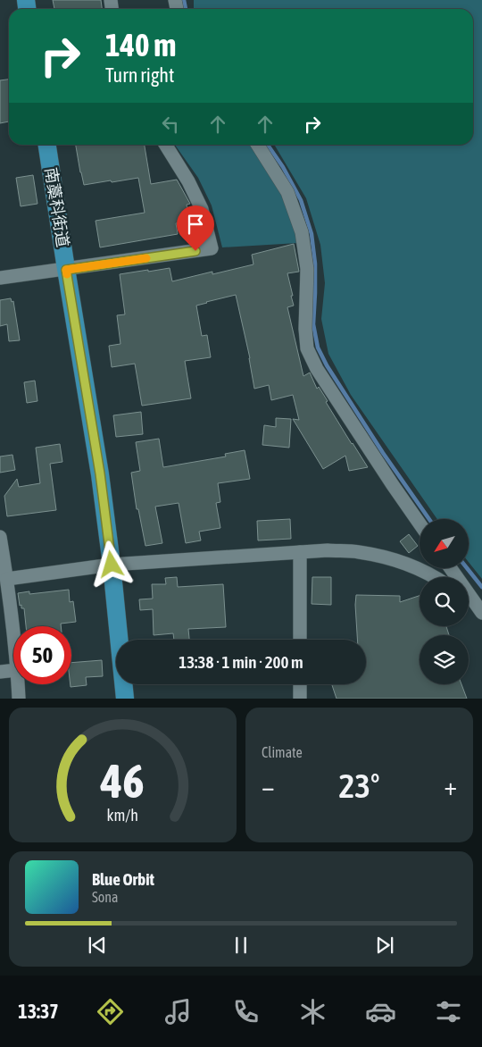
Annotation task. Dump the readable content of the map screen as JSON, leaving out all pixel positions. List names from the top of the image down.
{
  "streets": {
    "main road": ["南藁科街道"]
  },
  "north": "bottom left",
  "page": {
    "turn": ["140 m", "Turn right"],
    "limit": "50",
    "trip": "13:38 · 1 min · 200 m",
    "tile": "Climate",
    "heat": ["−", "23°", "+"],
    "song": ["Blue Orbit", "Sona"],
    "tabs": "13:37",
    "gauge": ["46", "km/h"]
  }
}
